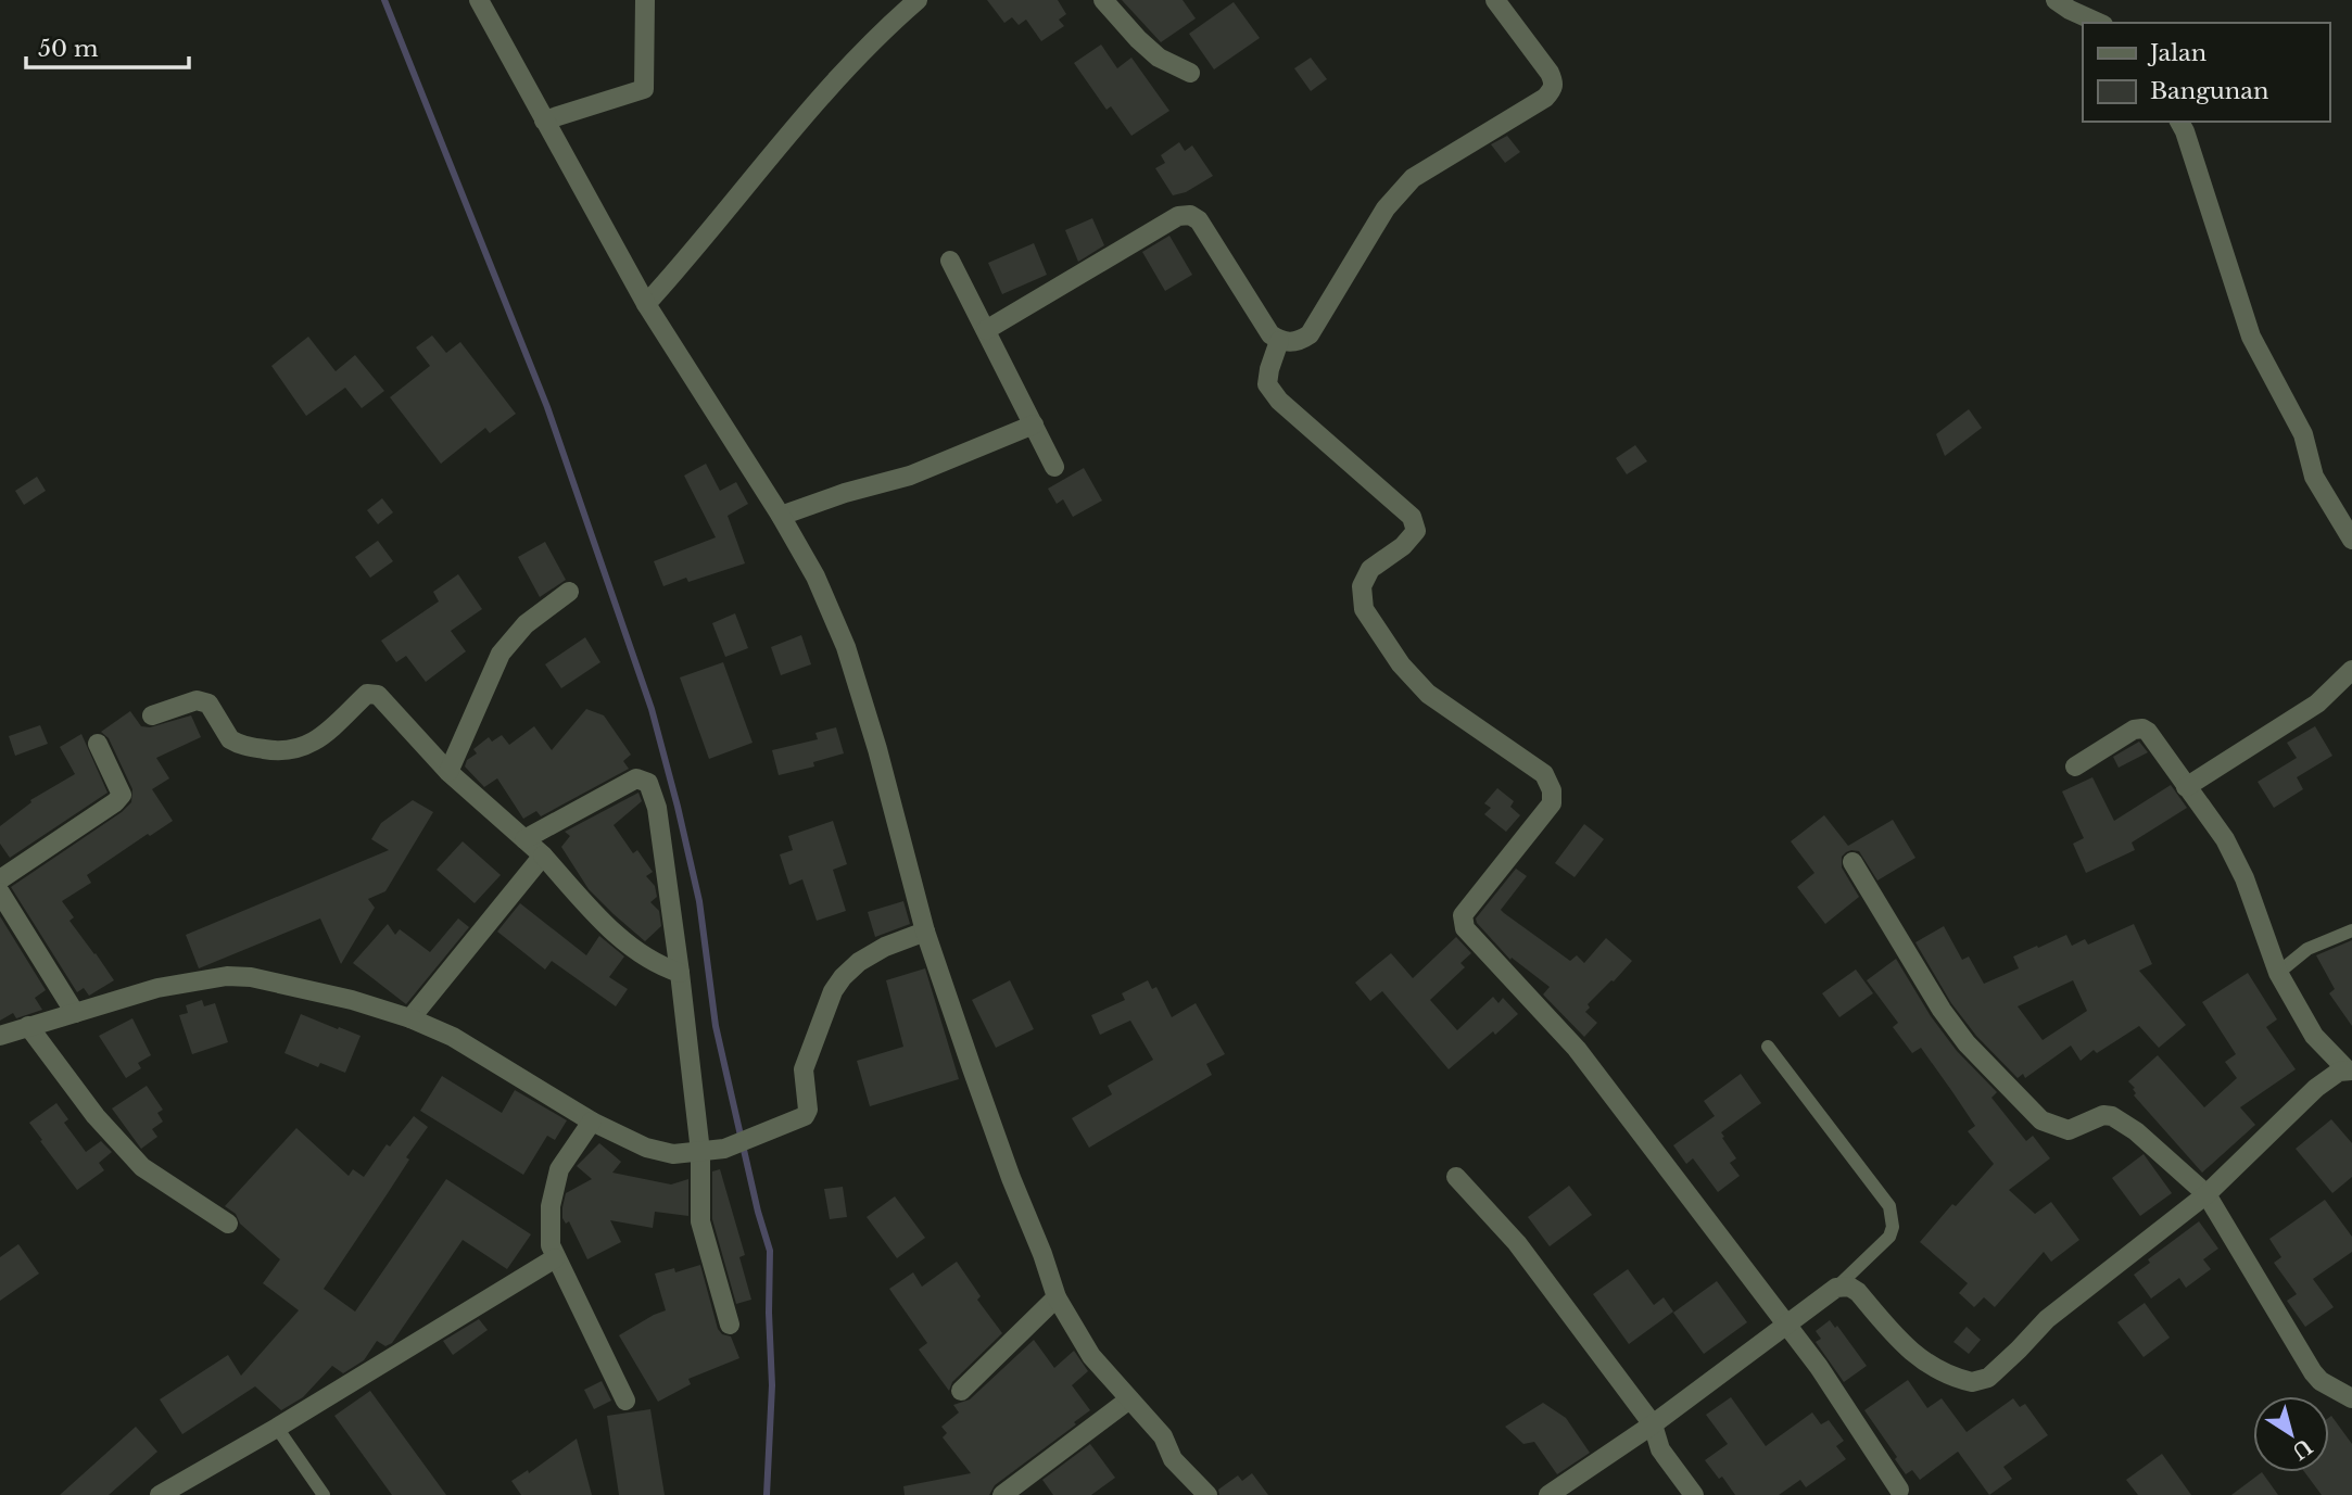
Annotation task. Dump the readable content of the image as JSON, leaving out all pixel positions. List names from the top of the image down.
{
  "legend": ["Jalan", "Bangunan"],
  "scale_bar": "50 m",
  "north": "bottom right"
}
